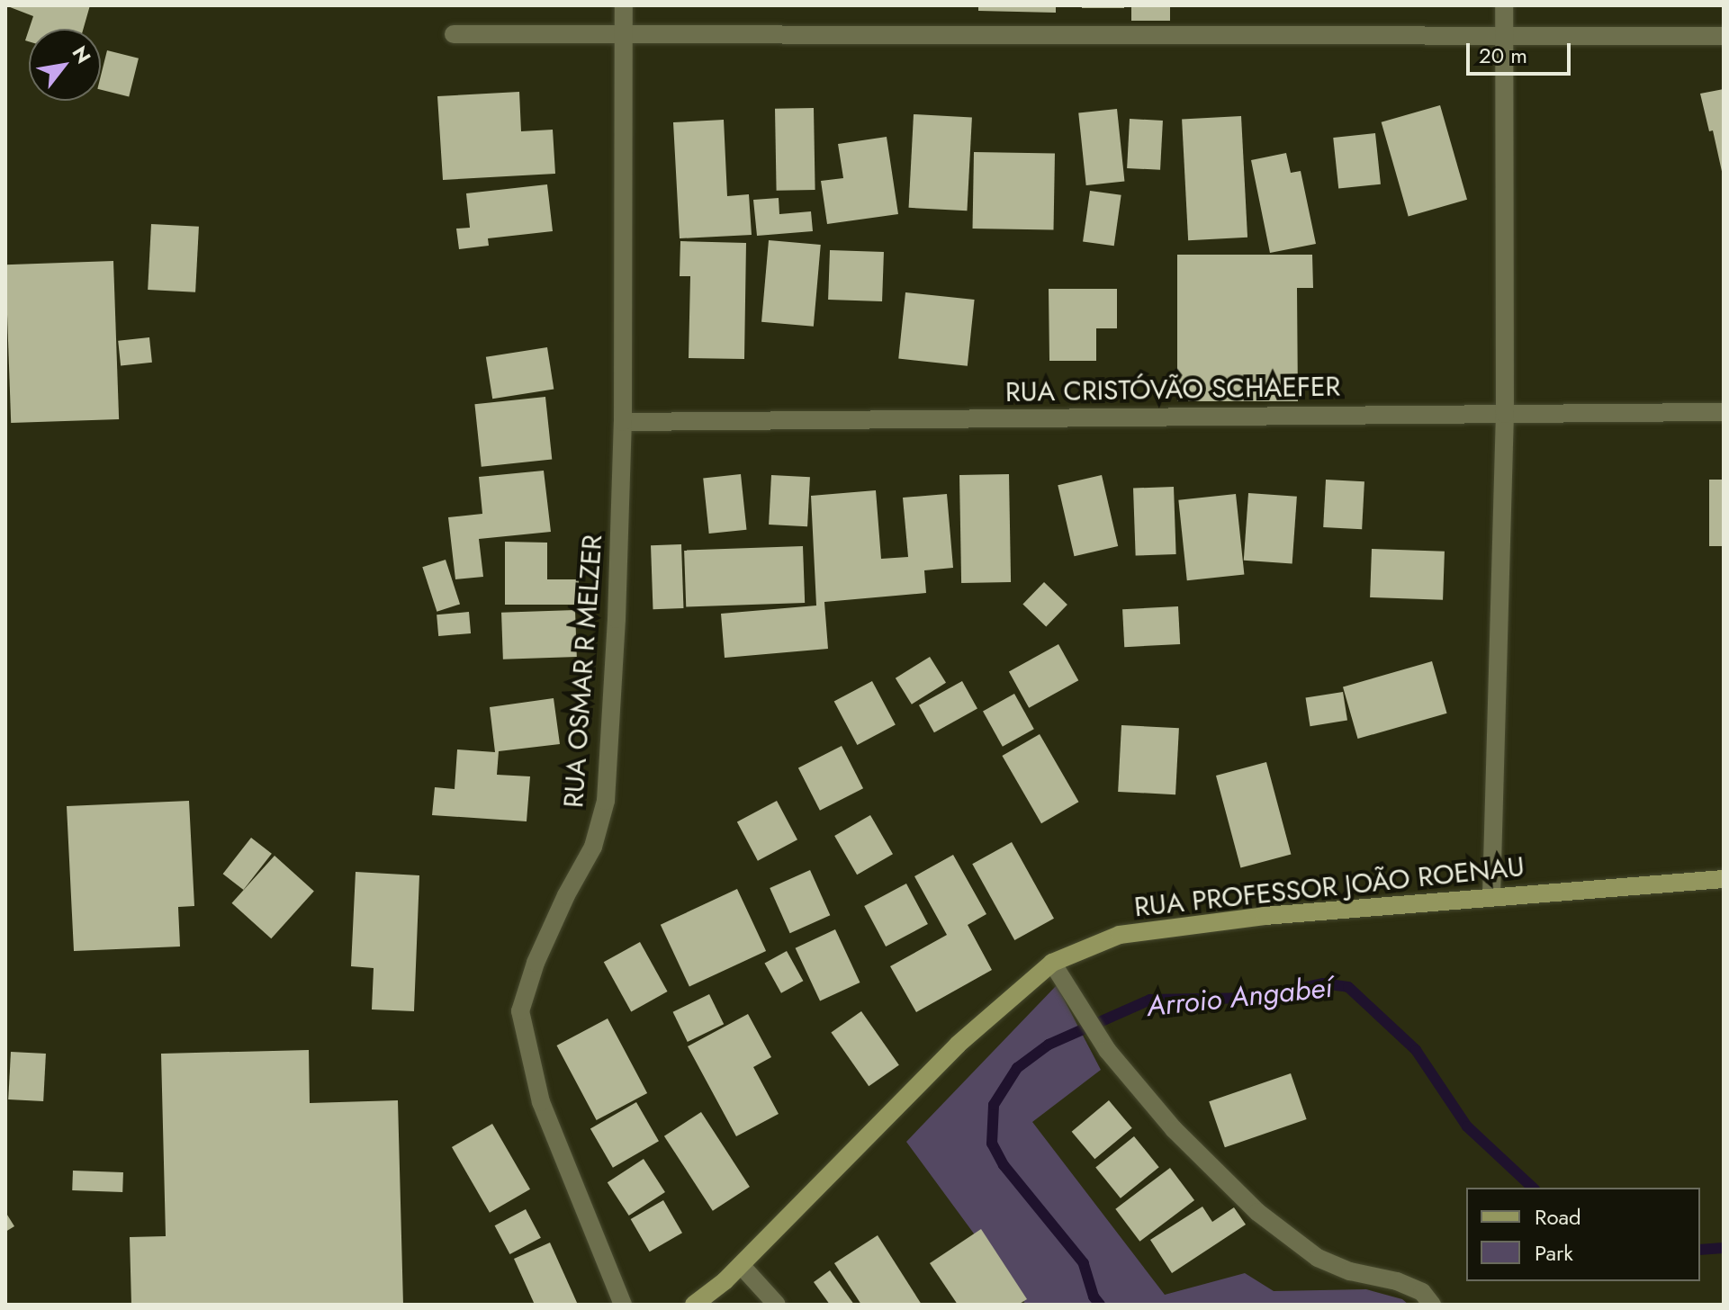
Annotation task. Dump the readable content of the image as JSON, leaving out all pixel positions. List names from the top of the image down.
{
  "streets": {
    "street": ["RUA CRISTÓVÃO SCHAEFER", "RUA OSMAR R MELZER", "RUA PROFESSOR JOÃO ROENAU"]
  },
  "crossings": [
    ["RUA CRISTÓVÃO SCHAEFER", "RUA OSMAR R MELZER"]
  ],
  "water": ["Arroio Angabeí"],
  "legend": ["Road", "Park"],
  "scale_bar": "20 m",
  "north": "top right"
}
